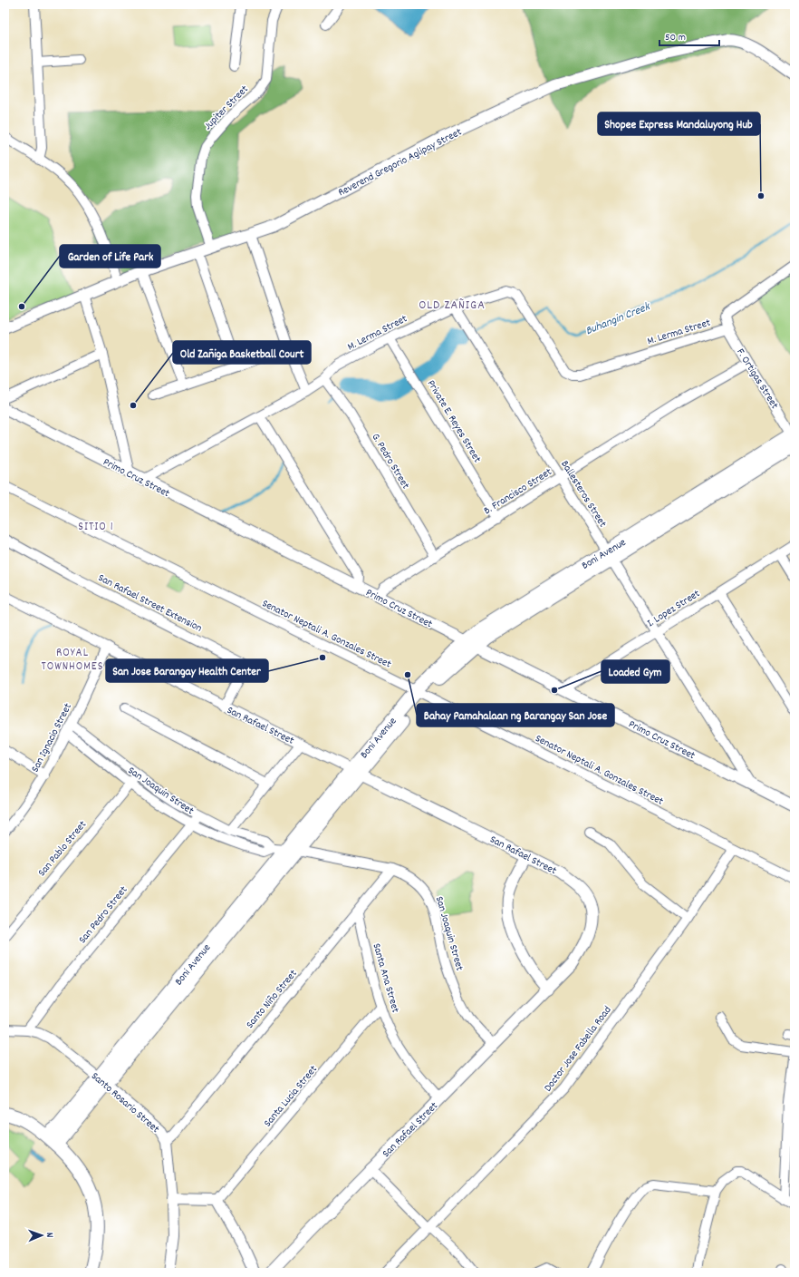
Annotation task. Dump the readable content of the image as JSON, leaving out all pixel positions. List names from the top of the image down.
{
  "streets": {
    "main road": ["Boni Avenue"],
    "street": [
      "Jupiter Street",
      "Reverend Gregorio Aglipay Street",
      "M. Lerma Street",
      "F. Ortigas Street",
      "Private E. Reyes Street",
      "G. Pedro Street",
      "Primo Cruz Street",
      "B. Francisco Street",
      "Ballesteros Street",
      "San Rafael Street Extension",
      "I. Lopez Street",
      "Senator Neptali A. Gonzales Street",
      "San Rafael Street",
      "San Ignacio Street",
      "San Joaquin Street",
      "San Pablo Street",
      "San Pedro Street",
      "Santa Ana Street",
      "Santo Niño Street",
      "Doctor Jose Fabella Road",
      "Santa Lucia Street",
      "Santo Rosario Street"
    ]
  },
  "crossings": [
    ["Jupiter Street", "Reverend Gregorio Aglipay Street"],
    ["M. Lerma Street", "F. Ortigas Street"],
    ["M. Lerma Street", "Private E. Reyes Street"],
    ["M. Lerma Street", "G. Pedro Street"],
    ["M. Lerma Street", "Primo Cruz Street"],
    ["M. Lerma Street", "Ballesteros Street"],
    ["F. Ortigas Street", "B. Francisco Street"],
    ["F. Ortigas Street", "Boni Avenue"],
    ["Private E. Reyes Street", "B. Francisco Street"],
    ["G. Pedro Street", "B. Francisco Street"],
    ["Primo Cruz Street", "B. Francisco Street"],
    ["Primo Cruz Street", "Ballesteros Street"],
    ["Primo Cruz Street", "Boni Avenue"],
    ["Primo Cruz Street", "I. Lopez Street"],
    ["B. Francisco Street", "Ballesteros Street"],
    ["Ballesteros Street", "Boni Avenue"],
    ["Ballesteros Street", "I. Lopez Street"],
    ["Boni Avenue", "Senator Neptali A. Gonzales Street"],
    ["Boni Avenue", "San Rafael Street"],
    ["Boni Avenue", "San Joaquin Street"],
    ["Boni Avenue", "Santo Rosario Street"],
    ["San Rafael Street Extension", "San Rafael Street"],
    ["Senator Neptali A. Gonzales Street", "Doctor Jose Fabella Road"],
    ["San Rafael Street", "San Ignacio Street"],
    ["San Rafael Street", "San Joaquin Street"],
    ["San Rafael Street", "Santa Ana Street"],
    ["San Ignacio Street", "San Joaquin Street"],
    ["San Joaquin Street", "San Pablo Street"],
    ["San Joaquin Street", "San Pedro Street"],
    ["San Joaquin Street", "Santo Niño Street"],
    ["San Pedro Street", "Santo Rosario Street"],
    ["Santa Ana Street", "Santo Niño Street"],
    ["Santa Ana Street", "Santa Lucia Street"],
    ["Santo Niño Street", "Santo Rosario Street"]
  ],
  "districts": ["OLD ZAÑIGA", "SITIO 1", "ROYAL TOWNHOMES"],
  "water": ["Buhangin Creek"],
  "places": [
    "Shopee Express Mandaluyong Hub",
    "Garden of Life Park",
    "Old Zañiga Basketball Court",
    "San Jose Barangay Health Center",
    "Bahay Pamahalaan ng Barangay San Jose",
    "Loaded Gym"
  ],
  "scale_bar": "50 m",
  "north": "right"
}
